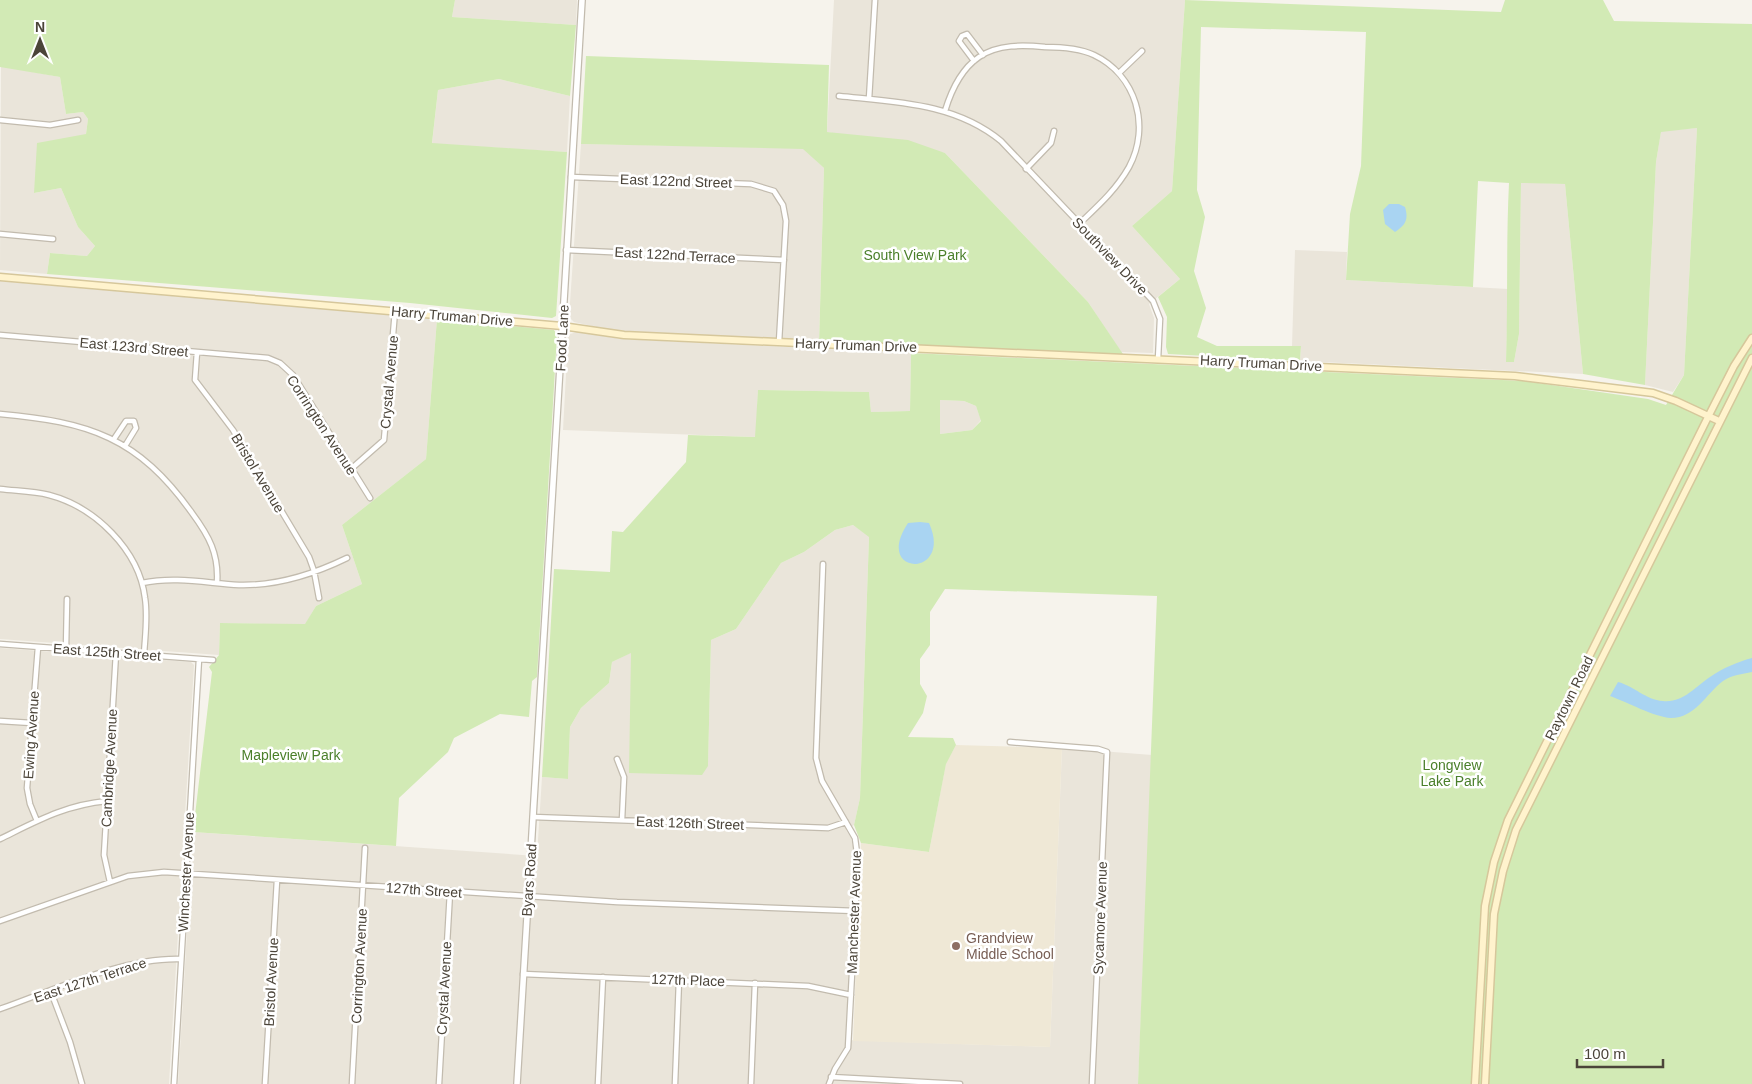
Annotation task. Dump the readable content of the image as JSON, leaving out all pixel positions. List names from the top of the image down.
{
  "streets": {
    "main road": ["Harry Truman Drive", "Raytown Road"],
    "street": [
      "East 122nd Street",
      "East 122nd Terrace",
      "Southview Drive",
      "Food Lane",
      "East 123rd Street",
      "Crystal Avenue",
      "Corrington Avenue",
      "Bristol Avenue",
      "East 125th Street",
      "Ewing Avenue",
      "Cambridge Avenue",
      "East 126th Street",
      "Winchester Avenue",
      "Byars Road",
      "127th Street",
      "Manchester Avenue",
      "Sycamore Avenue",
      "East 127th Terrace",
      "127th Place"
    ]
  },
  "crossings": [
    ["East 122nd Street", "East 122nd Terrace"],
    ["East 122nd Street", "Food Lane"],
    ["East 122nd Terrace", "Food Lane"],
    ["Southview Drive", "Harry Truman Drive"],
    ["Harry Truman Drive", "Food Lane"],
    ["Harry Truman Drive", "Crystal Avenue"],
    ["Harry Truman Drive", "Raytown Road"],
    ["Food Lane", "Byars Road"],
    ["East 123rd Street", "Corrington Avenue"],
    ["East 123rd Street", "Bristol Avenue"],
    ["Crystal Avenue", "Corrington Avenue"],
    ["Crystal Avenue", "127th Street"],
    ["Corrington Avenue", "127th Street"],
    ["Bristol Avenue", "127th Street"],
    ["East 125th Street", "Ewing Avenue"],
    ["East 125th Street", "Cambridge Avenue"],
    ["East 125th Street", "Winchester Avenue"],
    ["Cambridge Avenue", "127th Street"],
    ["East 126th Street", "Byars Road"],
    ["East 126th Street", "Manchester Avenue"],
    ["Winchester Avenue", "127th Street"],
    ["Winchester Avenue", "East 127th Terrace"],
    ["Byars Road", "127th Street"],
    ["Byars Road", "127th Place"],
    ["127th Street", "Manchester Avenue"],
    ["Manchester Avenue", "127th Place"]
  ],
  "parks": ["South View Park", "Mapleview Park", "Longview Lake Park"],
  "places": ["Grandview Middle School"],
  "scale_bar": "100 m",
  "north": "top"
}
